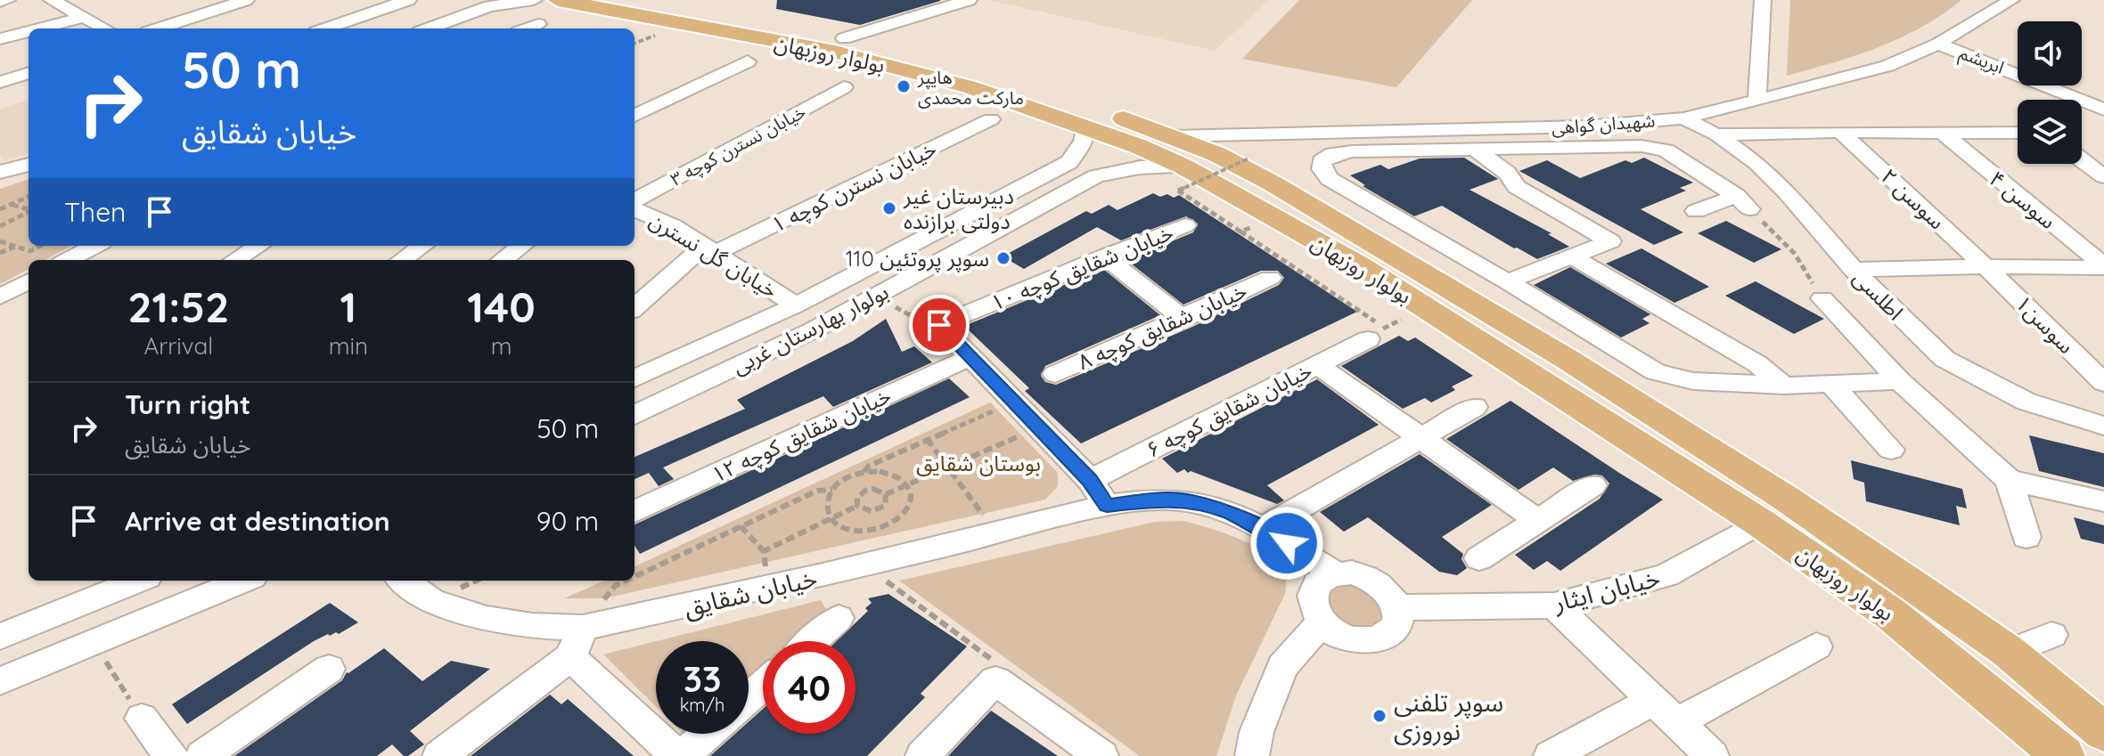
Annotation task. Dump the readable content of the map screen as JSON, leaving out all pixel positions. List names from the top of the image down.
{
  "streets": {
    "main road": ["بولوار روزبهان"],
    "street": [
      "ابریشم",
      "شهیدان گواهی",
      "خیابان نسترن کوچه ۳",
      "خیابان نسترن کوچه ۱",
      "سوسن ۲",
      "سوسن ۴",
      "خیابان گل نسترن",
      "خیابان شقایق کوچه ۱۰",
      "اطلسی",
      "سوسن۱",
      "خیابان شقایق کوچه ۸",
      "بولوار بهارستان غربی",
      "خیابان شقایق کوچه ۶",
      "خیابان شقایق کوچه ۱۲",
      "خیابان ایثار",
      "خیابان شقایق"
    ]
  },
  "crossings": [
    ["بولوار روزبهان", "شهیدان گواهی"],
    ["بولوار روزبهان", "بولوار بهارستان غربی"],
    ["بولوار روزبهان", "خیابان ایثار"],
    ["ابریشم", "شهیدان گواهی"],
    ["شهیدان گواهی", "اطلسی"],
    ["خیابان نسترن کوچه ۱", "خیابان گل نسترن"],
    ["سوسن ۲", "سوسن۱"],
    ["خیابان گل نسترن", "بولوار بهارستان غربی"],
    ["خیابان شقایق کوچه ۱۰", "خیابان شقایق کوچه ۱۲"],
    ["خیابان ایثار", "خیابان شقایق"]
  ],
  "parks": ["بوستان شقایق"],
  "places": [
    "هایپر مارکت محمدی",
    "دبیرستان غیر دولتی برازنده",
    "سوپر پروتئین 110",
    "سوپر تلفنی نوروزی"
  ],
  "page": {
    "turn": ["50 m", "خیابان شقایق"],
    "then": "Then",
    "eta": [
      "21:52",
      "Arrival",
      "1",
      "min",
      "140",
      "m"
    ],
    "list": [
      {
        "name": "Turn right",
        "note": "خیابان شقایق",
        "value": "50 m"
      },
      {
        "name": "Arrive at destination",
        "value": "90 m"
      }
    ],
    "speed": "33 km/h",
    "limit": "40"
  }
}
